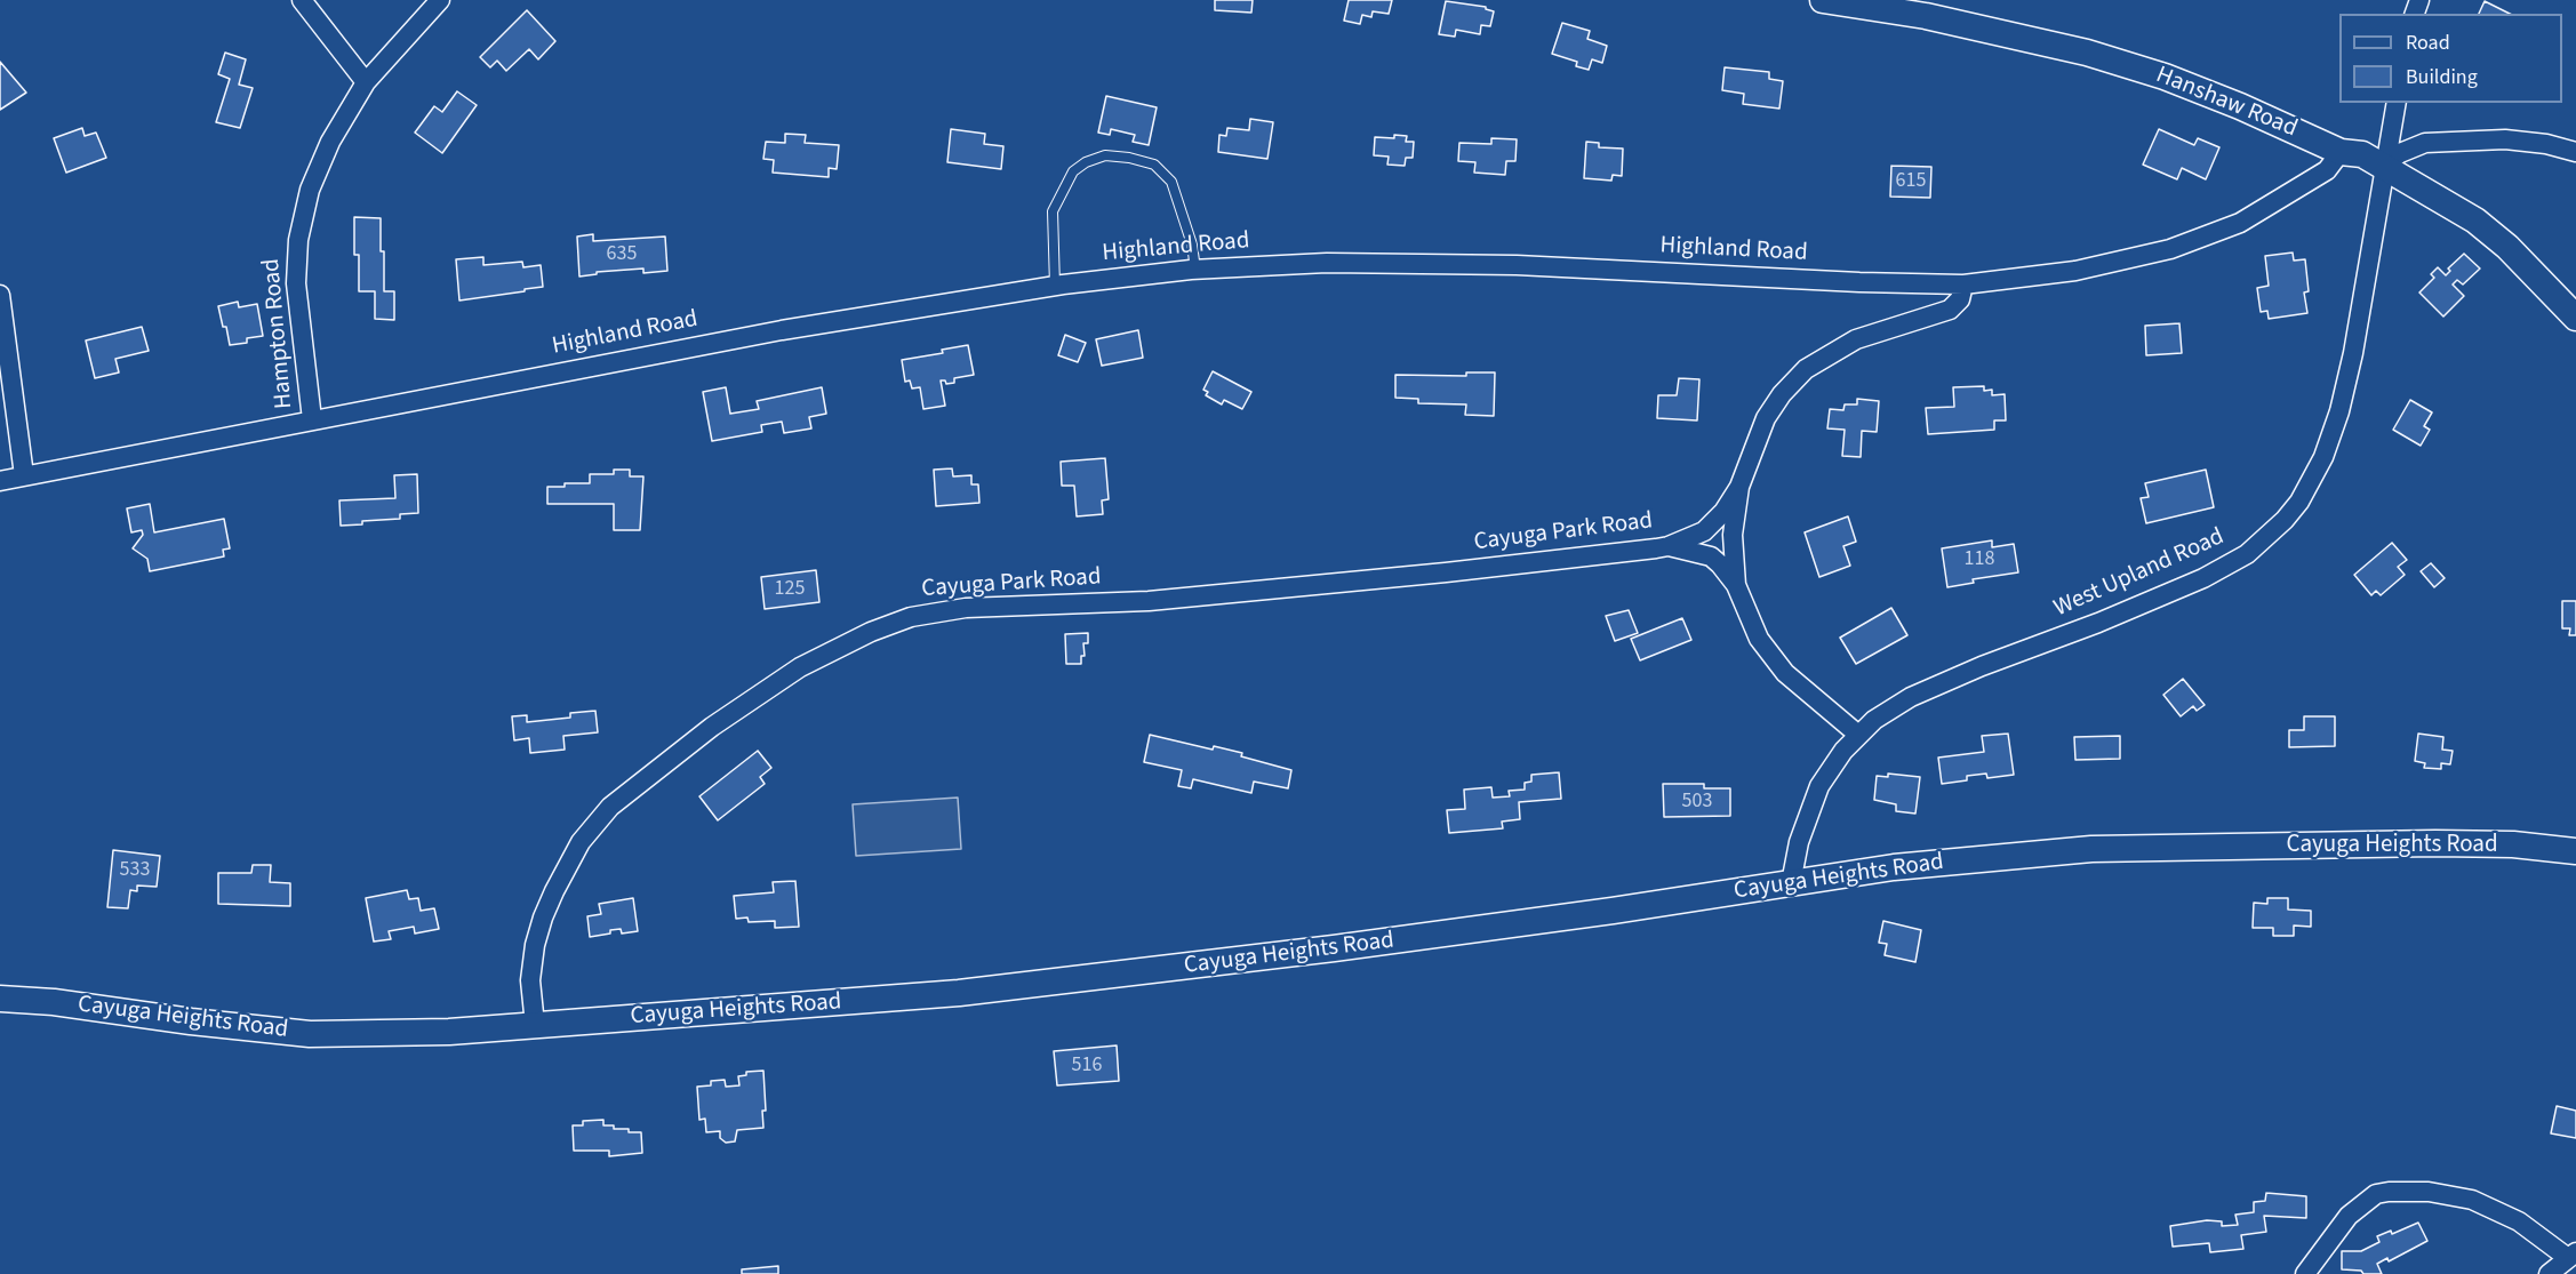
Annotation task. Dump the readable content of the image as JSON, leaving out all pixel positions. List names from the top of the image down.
{
  "streets": {
    "street": [
      "Hanshaw Road",
      "Highland Road",
      "Hampton Road",
      "Cayuga Park Road",
      "West Upland Road",
      "Cayuga Heights Road"
    ]
  },
  "crossings": [
    ["Hanshaw Road", "Highland Road"],
    ["Hanshaw Road", "West Upland Road"],
    ["Highland Road", "Hampton Road"],
    ["Cayuga Park Road", "Cayuga Heights Road"],
    ["West Upland Road", "Cayuga Heights Road"]
  ],
  "house_numbers": [
    "615",
    "635",
    "118",
    "125",
    "503",
    "533",
    "516"
  ],
  "legend": ["Road", "Building"]
}
